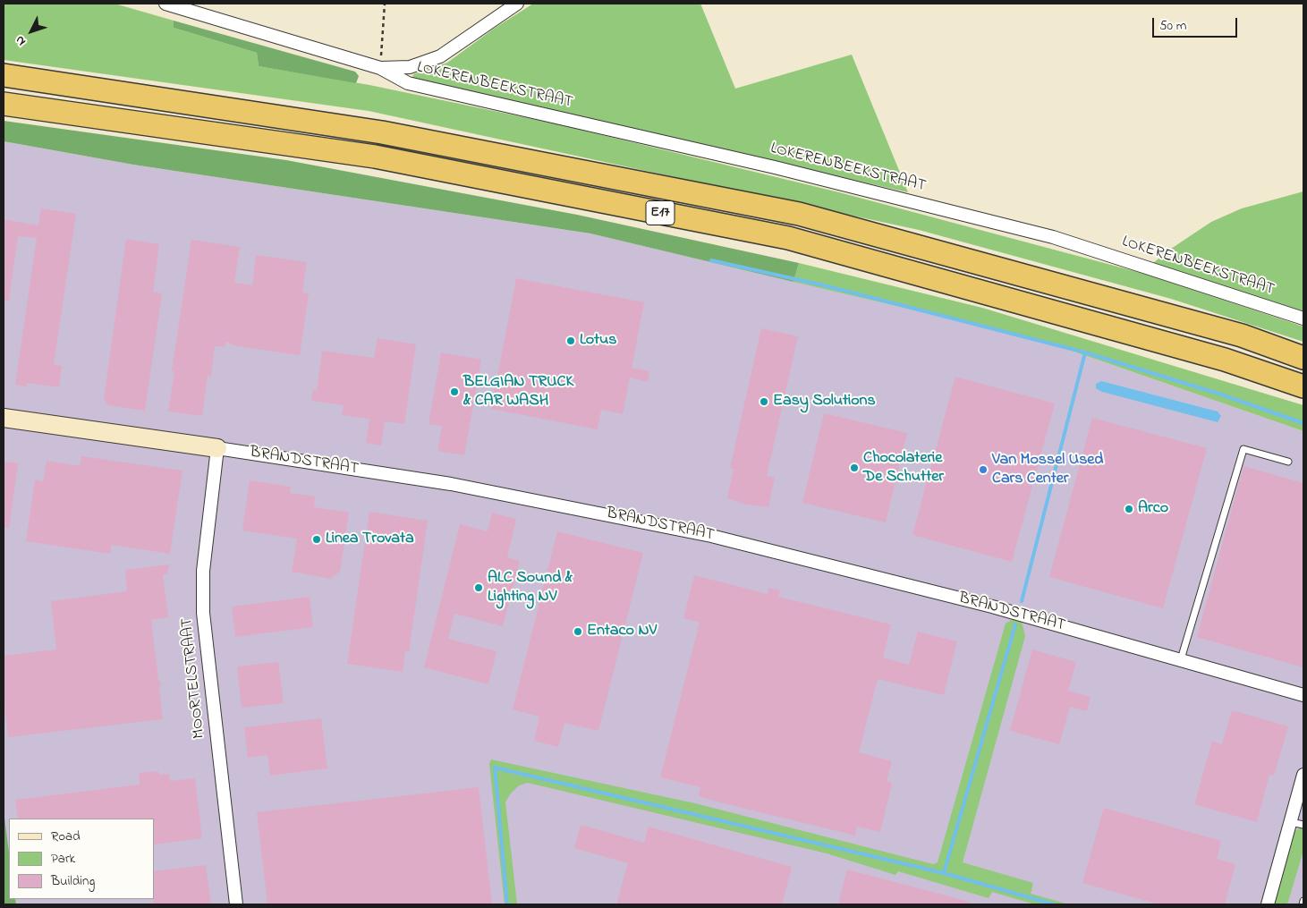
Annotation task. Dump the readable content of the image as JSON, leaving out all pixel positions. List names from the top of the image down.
{
  "streets": {
    "highway": ["E17"],
    "street": ["LOKERENBEEKSTRAAT", "BRANDSTRAAT", "MOORTELSTRAAT"]
  },
  "crossings": [
    ["BRANDSTRAAT", "MOORTELSTRAAT"]
  ],
  "places": [
    "Lotus",
    "BELGIAN TRUCK & CAR WASH",
    "Easy Solutions",
    "Chocolaterie De Schutter",
    "Van Mossel Used Cars Center",
    "Arco",
    "Linea Trovata",
    "ALC Sound & Lighting NV",
    "Entaco NV"
  ],
  "legend": ["Road", "Park", "Building"],
  "scale_bar": "50 m",
  "north": "bottom left"
}
